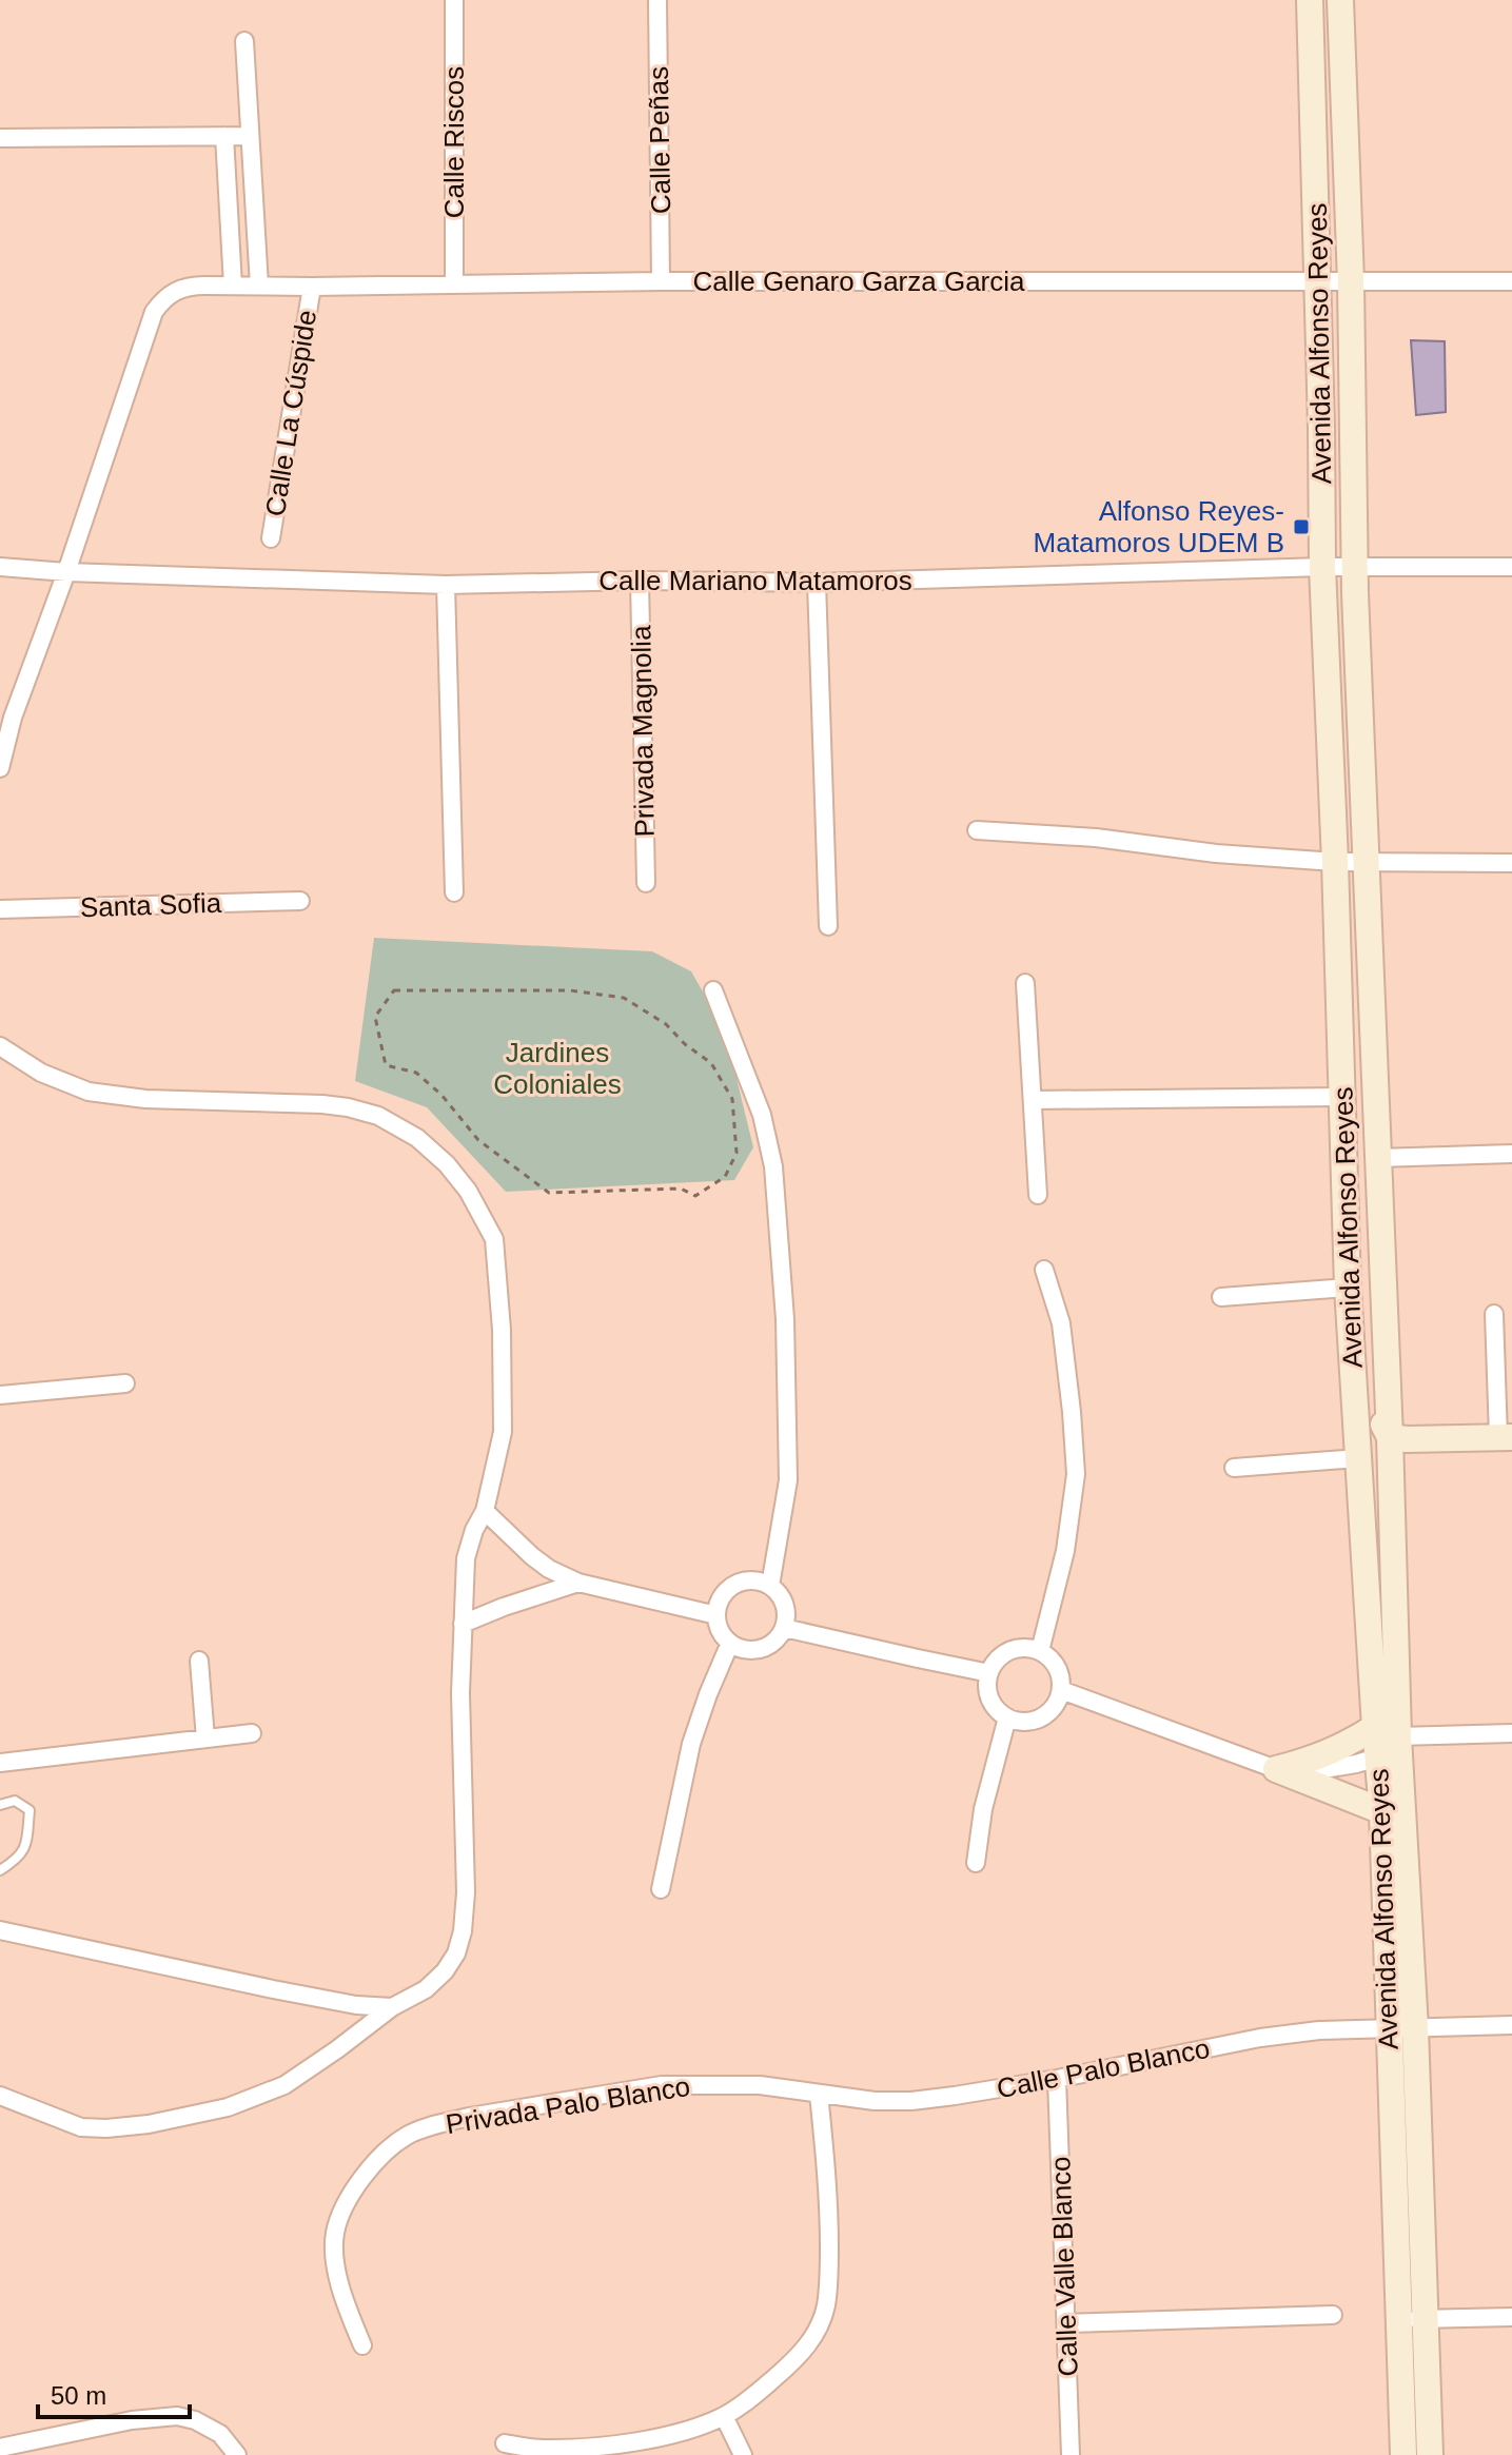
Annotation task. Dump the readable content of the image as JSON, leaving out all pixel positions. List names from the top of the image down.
{
  "streets": {
    "main road": ["Avenida Alfonso Reyes"],
    "street": [
      "Calle Peñas",
      "Calle Riscos",
      "Calle Genaro Garza Garcia",
      "Calle La Cúspide",
      "Calle Mariano Matamoros",
      "Privada Magnolia",
      "Santa Sofia",
      "Calle Palo Blanco",
      "Privada Palo Blanco",
      "Calle Valle Blanco"
    ]
  },
  "crossings": [
    ["Calle Peñas", "Calle Genaro Garza Garcia"],
    ["Calle Riscos", "Calle Genaro Garza Garcia"],
    ["Calle Genaro Garza Garcia", "Avenida Alfonso Reyes"],
    ["Calle Genaro Garza Garcia", "Calle La Cúspide"],
    ["Calle Genaro Garza Garcia", "Calle Mariano Matamoros"],
    ["Avenida Alfonso Reyes", "Calle Mariano Matamoros"],
    ["Avenida Alfonso Reyes", "Calle Palo Blanco"],
    ["Calle Mariano Matamoros", "Privada Magnolia"],
    ["Calle Palo Blanco", "Privada Palo Blanco"],
    ["Calle Palo Blanco", "Calle Valle Blanco"]
  ],
  "parks": ["Jardines Coloniales"],
  "places": {
    "transit": ["Alfonso Reyes- Matamoros UDEM B"]
  },
  "scale_bar": "50 m"
}
